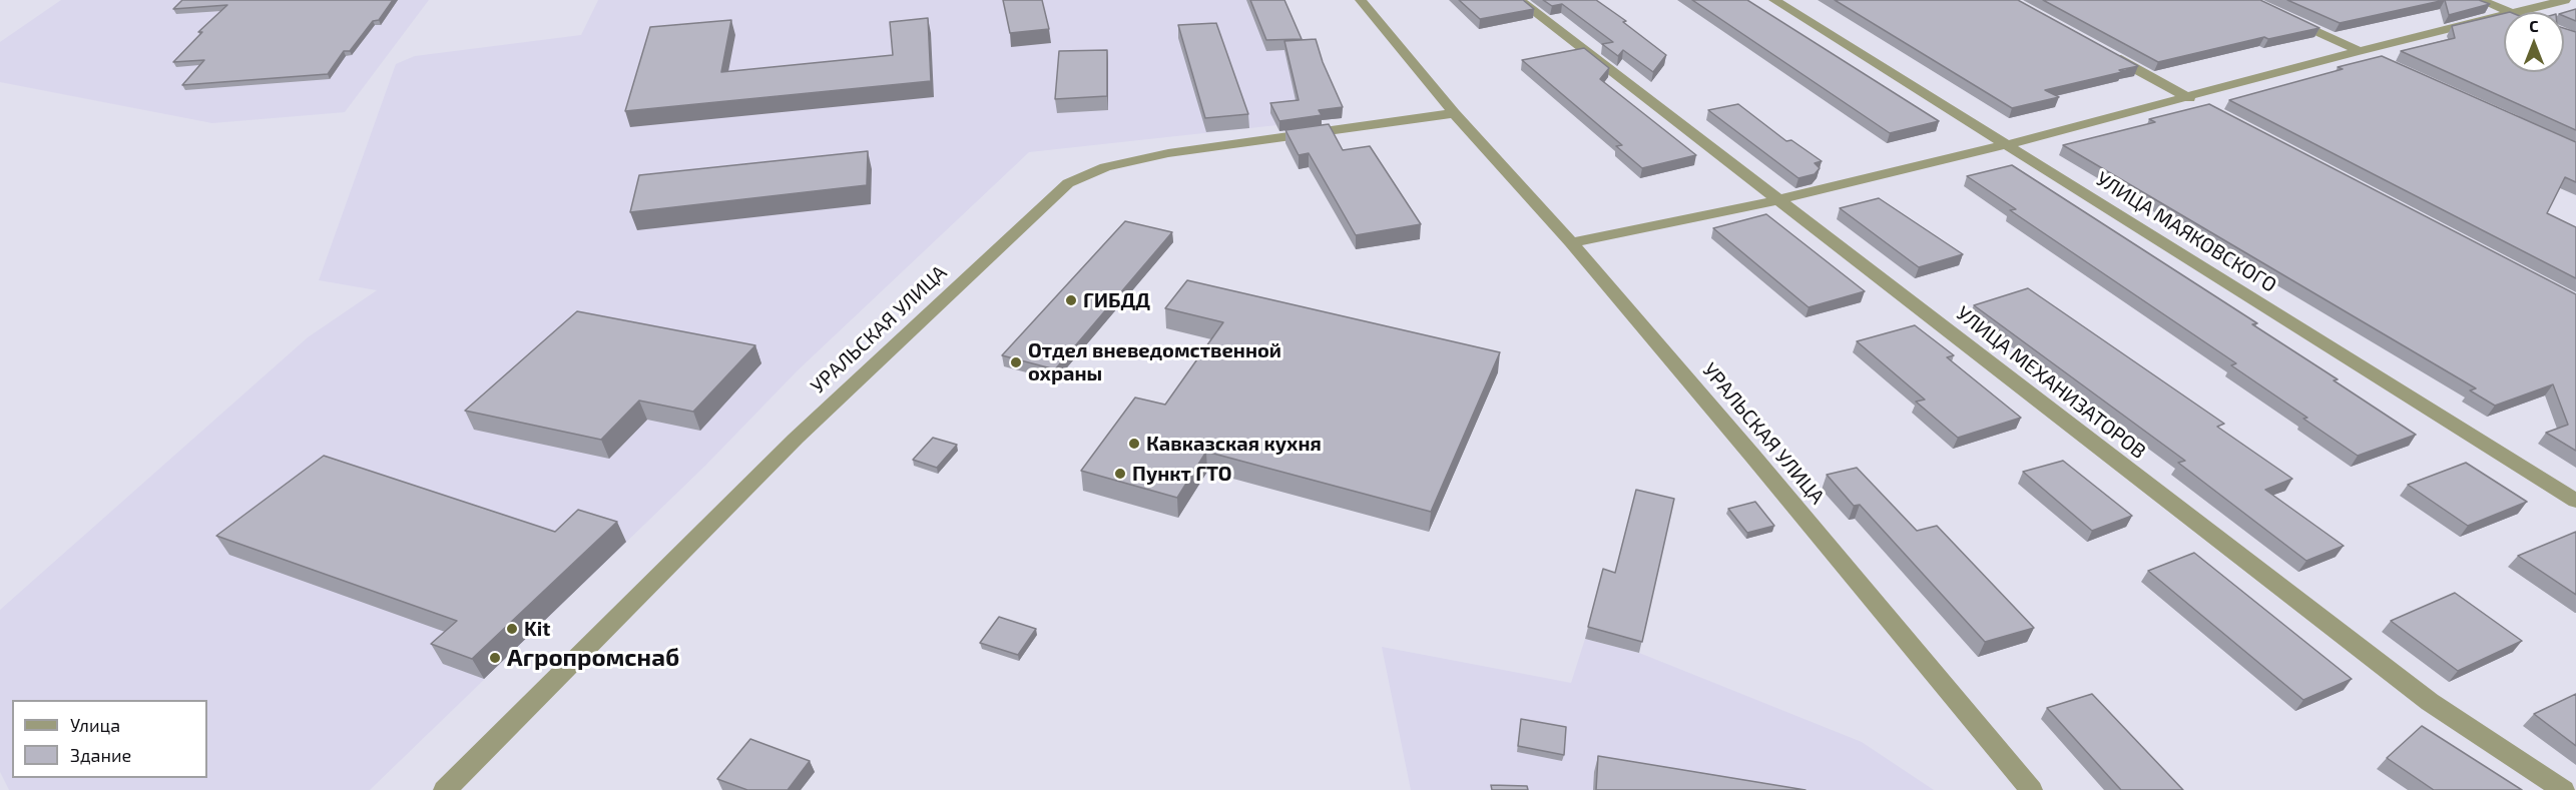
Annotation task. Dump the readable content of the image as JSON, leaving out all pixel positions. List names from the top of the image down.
{
  "streets": {
    "street": ["УЛИЦА МАЯКОВСКОГО", "УРАЛЬСКАЯ УЛИЦА", "УЛИЦА МЕХАНИЗАТОРОВ"]
  },
  "places": [
    "ГИБДД",
    "Отдел вневедомственной охраны",
    "Кавказская кухня",
    "Пункт ГТО",
    "Kit",
    "Агропромснаб"
  ],
  "legend": ["Улица", "Здание"],
  "north": "top"
}
